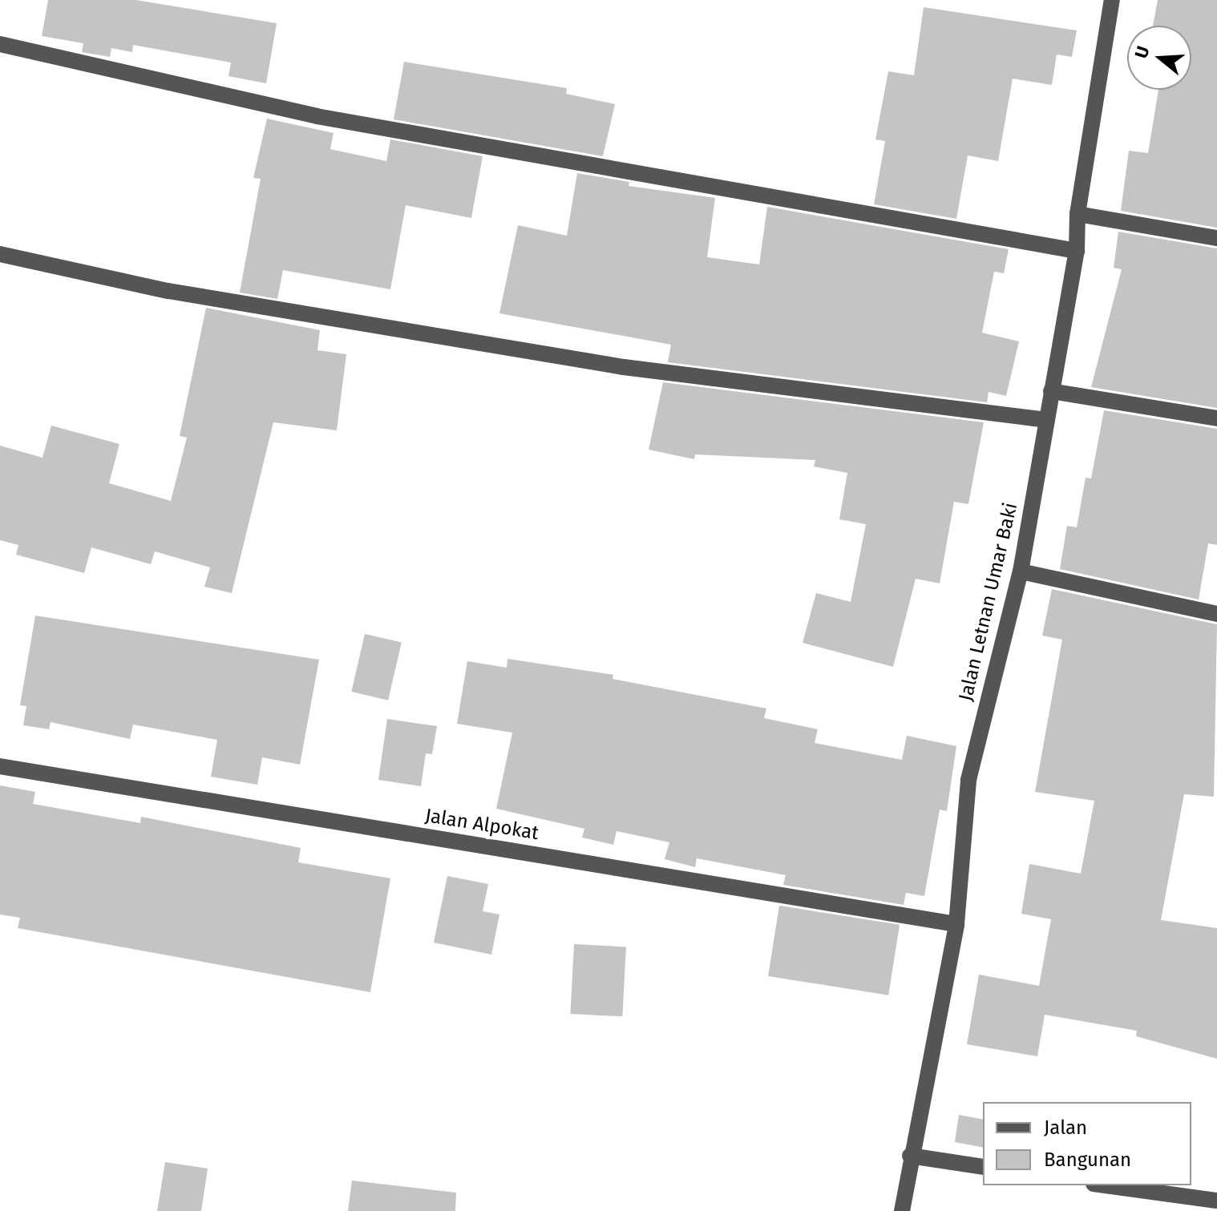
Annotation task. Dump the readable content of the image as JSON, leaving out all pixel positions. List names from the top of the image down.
{
  "streets": {
    "street": ["Jalan Letnan Umar Baki", "Jalan Alpokat"]
  },
  "crossings": [
    ["Jalan Letnan Umar Baki", "Jalan Alpokat"]
  ],
  "legend": ["Jalan", "Bangunan"],
  "north": "left"
}
